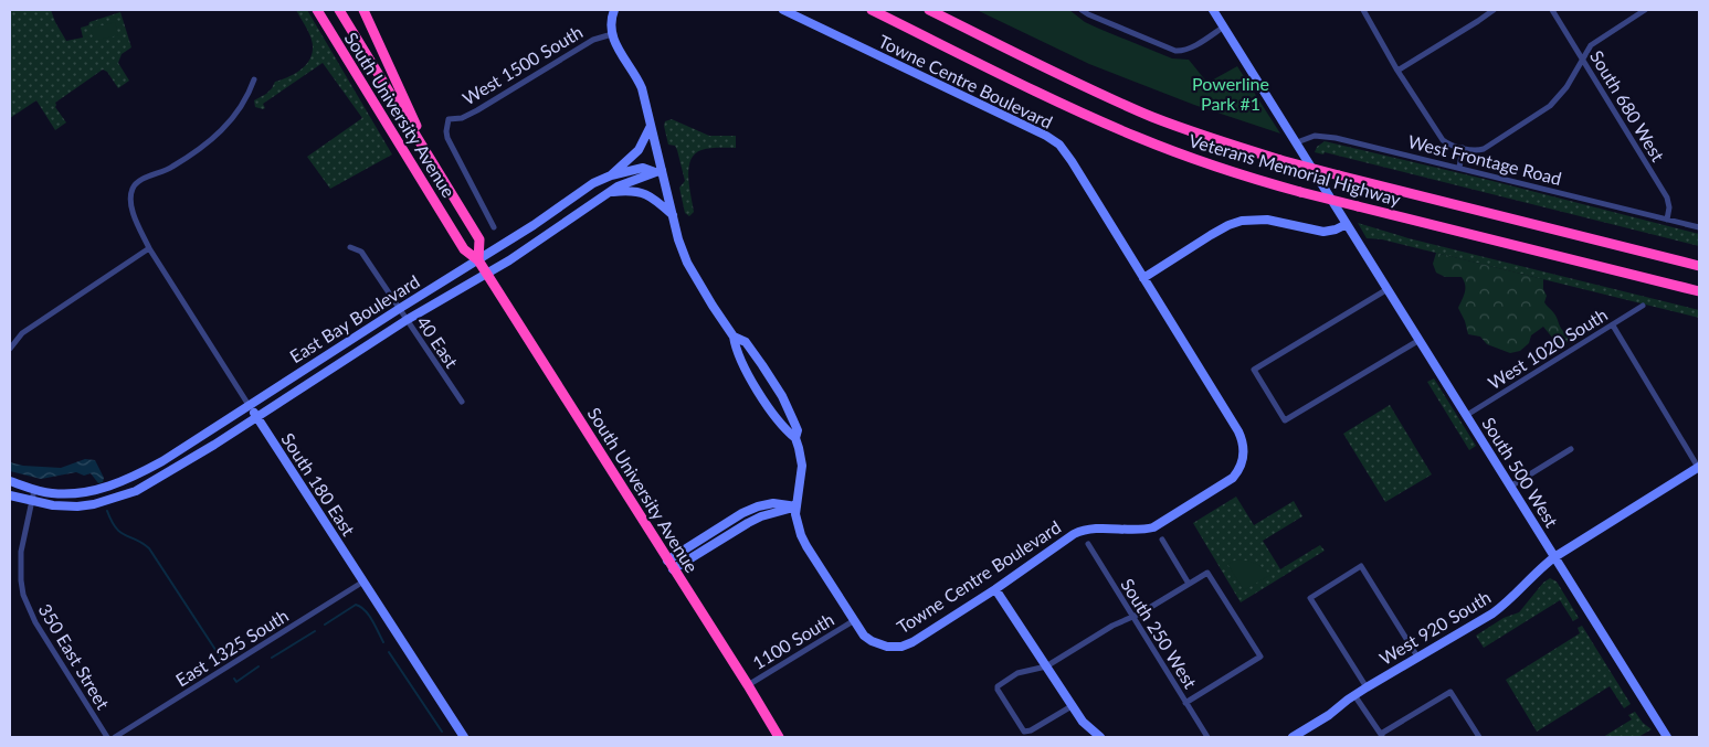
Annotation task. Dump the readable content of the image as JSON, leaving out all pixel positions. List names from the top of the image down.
{
  "streets": {
    "highway": ["South University Avenue", "Veterans Memorial Highway"],
    "street": [
      "West 1500 South",
      "Towne Centre Boulevard",
      "South 680 West",
      "West Frontage Road",
      "East Bay Boulevard",
      "40 East",
      "West 1020 South",
      "South 500 West",
      "South 180 East",
      "West 920 South",
      "South 250 West",
      "1100 South",
      "East 1325 South",
      "350 East Street"
    ]
  },
  "crossings": [
    ["West 1500 South", "Towne Centre Boulevard"],
    ["West 1500 South", "South University Avenue"],
    ["Towne Centre Boulevard", "East Bay Boulevard"],
    ["Towne Centre Boulevard", "1100 South"],
    ["South 680 West", "West Frontage Road"],
    ["South University Avenue", "East Bay Boulevard"],
    ["South University Avenue", "1100 South"],
    ["West Frontage Road", "South 500 West"],
    ["East Bay Boulevard", "40 East"],
    ["East Bay Boulevard", "South 180 East"],
    ["East Bay Boulevard", "350 East Street"],
    ["West 1020 South", "South 500 West"],
    ["South 500 West", "West 920 South"],
    ["South 180 East", "East 1325 South"]
  ],
  "parks": ["Powerline Park #1"]
}
